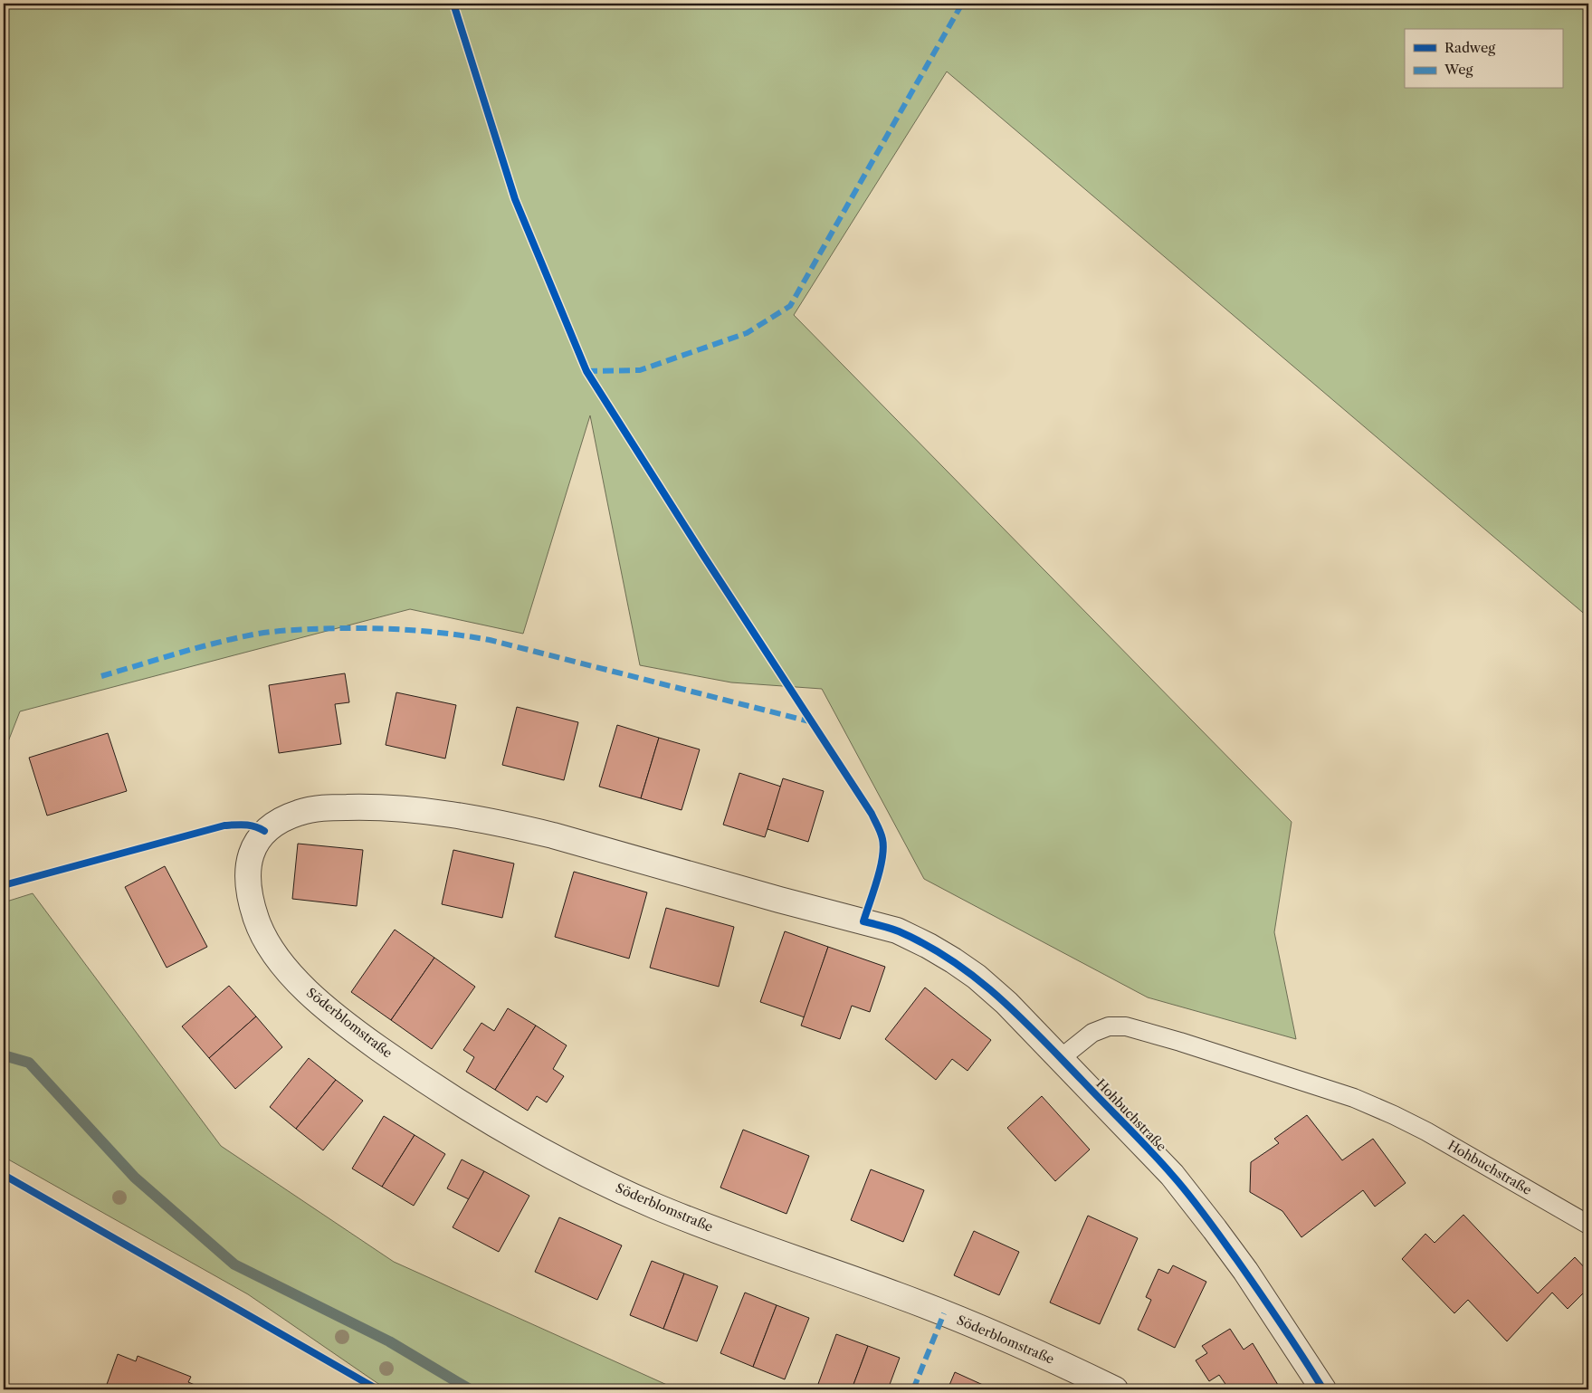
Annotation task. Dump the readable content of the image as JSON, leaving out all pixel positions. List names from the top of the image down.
{
  "streets": {
    "street": ["Söderblomstraße", "Hohbuchstraße"]
  },
  "crossings": [
    ["Söderblomstraße", "Hohbuchstraße"]
  ],
  "legend": ["Radweg", "Weg"]
}
